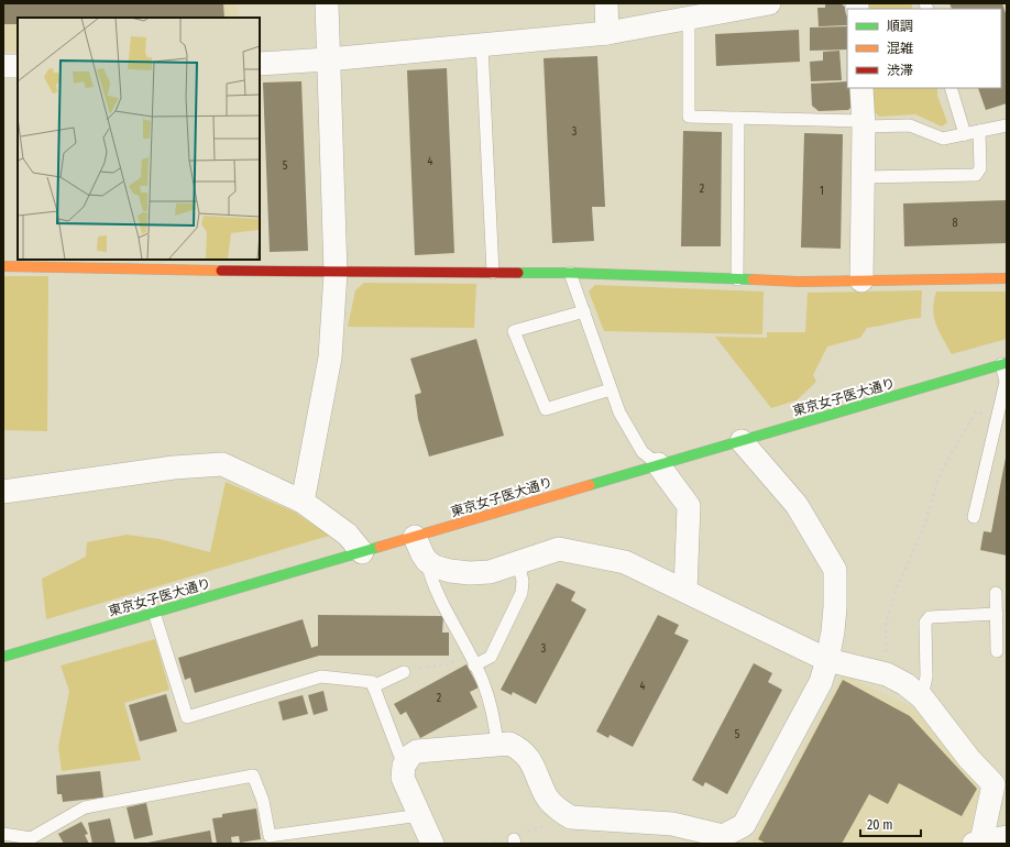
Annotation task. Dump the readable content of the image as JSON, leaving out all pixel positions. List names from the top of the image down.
{
  "streets": {
    "street": ["東京女子医大通り"]
  },
  "house_numbers": [
    "3",
    "4",
    "5",
    "2",
    "1",
    "8",
    "3",
    "4",
    "2",
    "5"
  ],
  "legend": ["順調", "混雑", "渋滞"],
  "scale_bar": "20 m"
}
